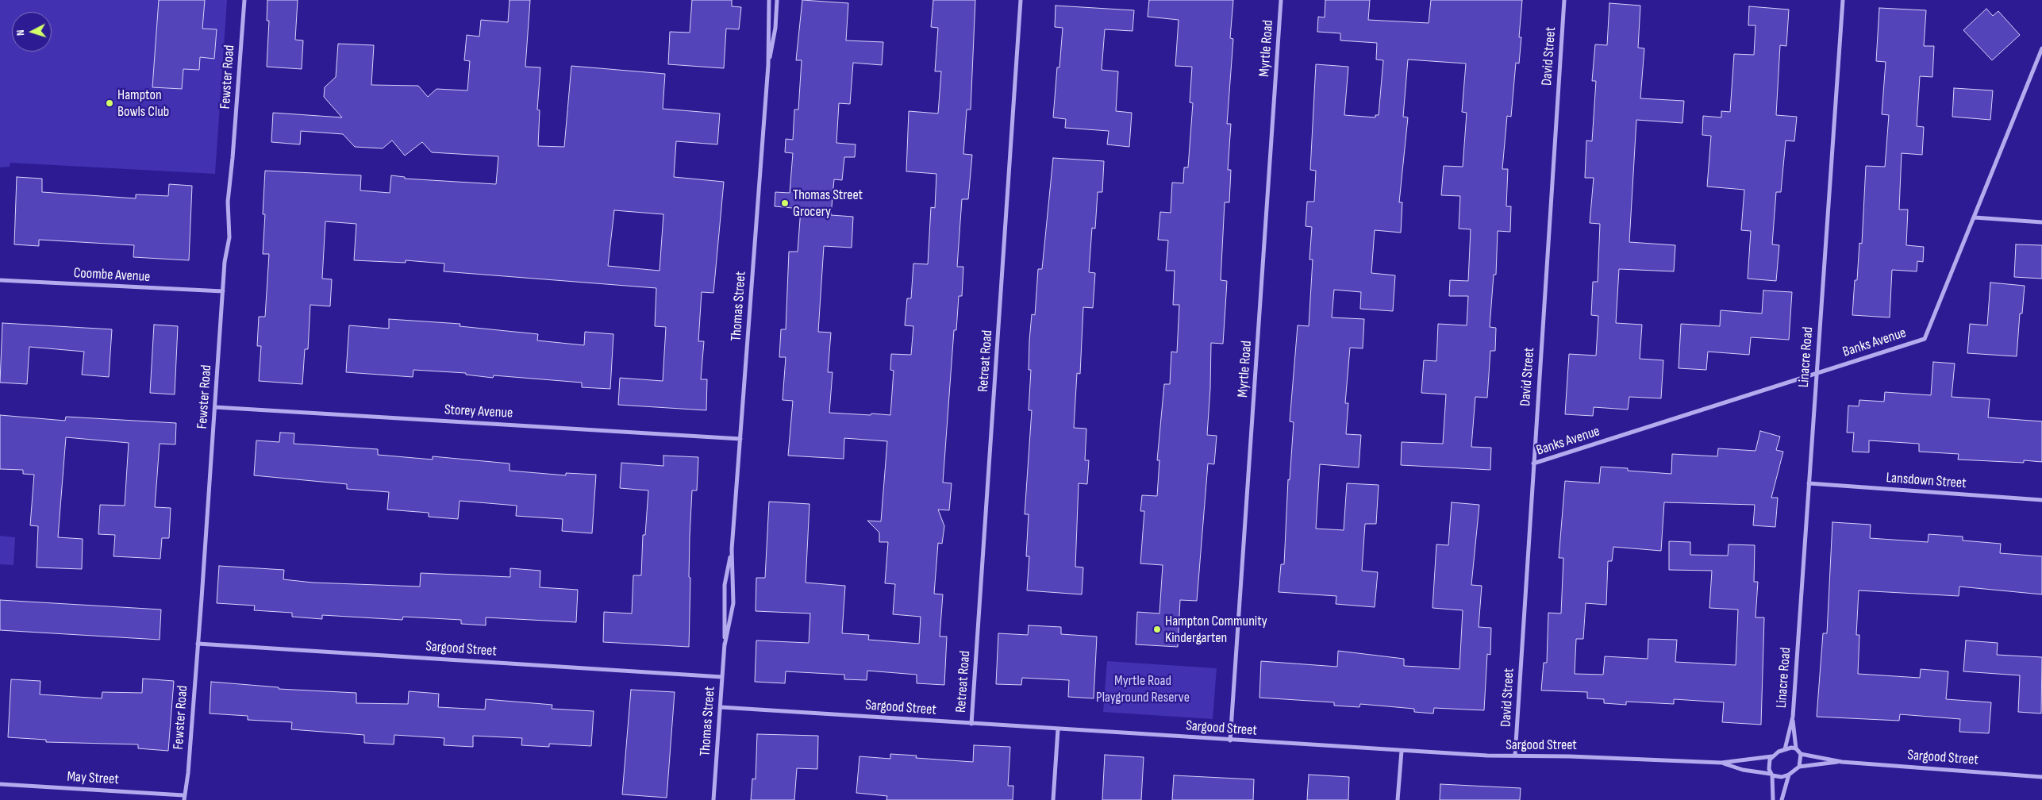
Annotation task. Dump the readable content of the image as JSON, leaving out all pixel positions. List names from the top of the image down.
{
  "streets": {
    "street": [
      "Myrtle Road",
      "David Street",
      "Fewster Road",
      "Coombe Avenue",
      "Thomas Street",
      "Banks Avenue",
      "Linacre Road",
      "Retreat Road",
      "Storey Avenue",
      "Lansdown Street",
      "Sargood Street",
      "May Street"
    ]
  },
  "crossings": [
    ["Myrtle Road", "Sargood Street"],
    ["David Street", "Banks Avenue"],
    ["David Street", "Sargood Street"],
    ["Fewster Road", "Coombe Avenue"],
    ["Fewster Road", "Storey Avenue"],
    ["Fewster Road", "Sargood Street"],
    ["Fewster Road", "May Street"],
    ["Thomas Street", "Storey Avenue"],
    ["Thomas Street", "Sargood Street"],
    ["Banks Avenue", "Linacre Road"],
    ["Linacre Road", "Lansdown Street"],
    ["Linacre Road", "Sargood Street"],
    ["Retreat Road", "Sargood Street"]
  ],
  "parks": ["Myrtle Road Playground Reserve"],
  "places": ["Hampton Bowls Club", "Thomas Street Grocery", "Hampton Community Kindergarten"],
  "north": "left"
}
